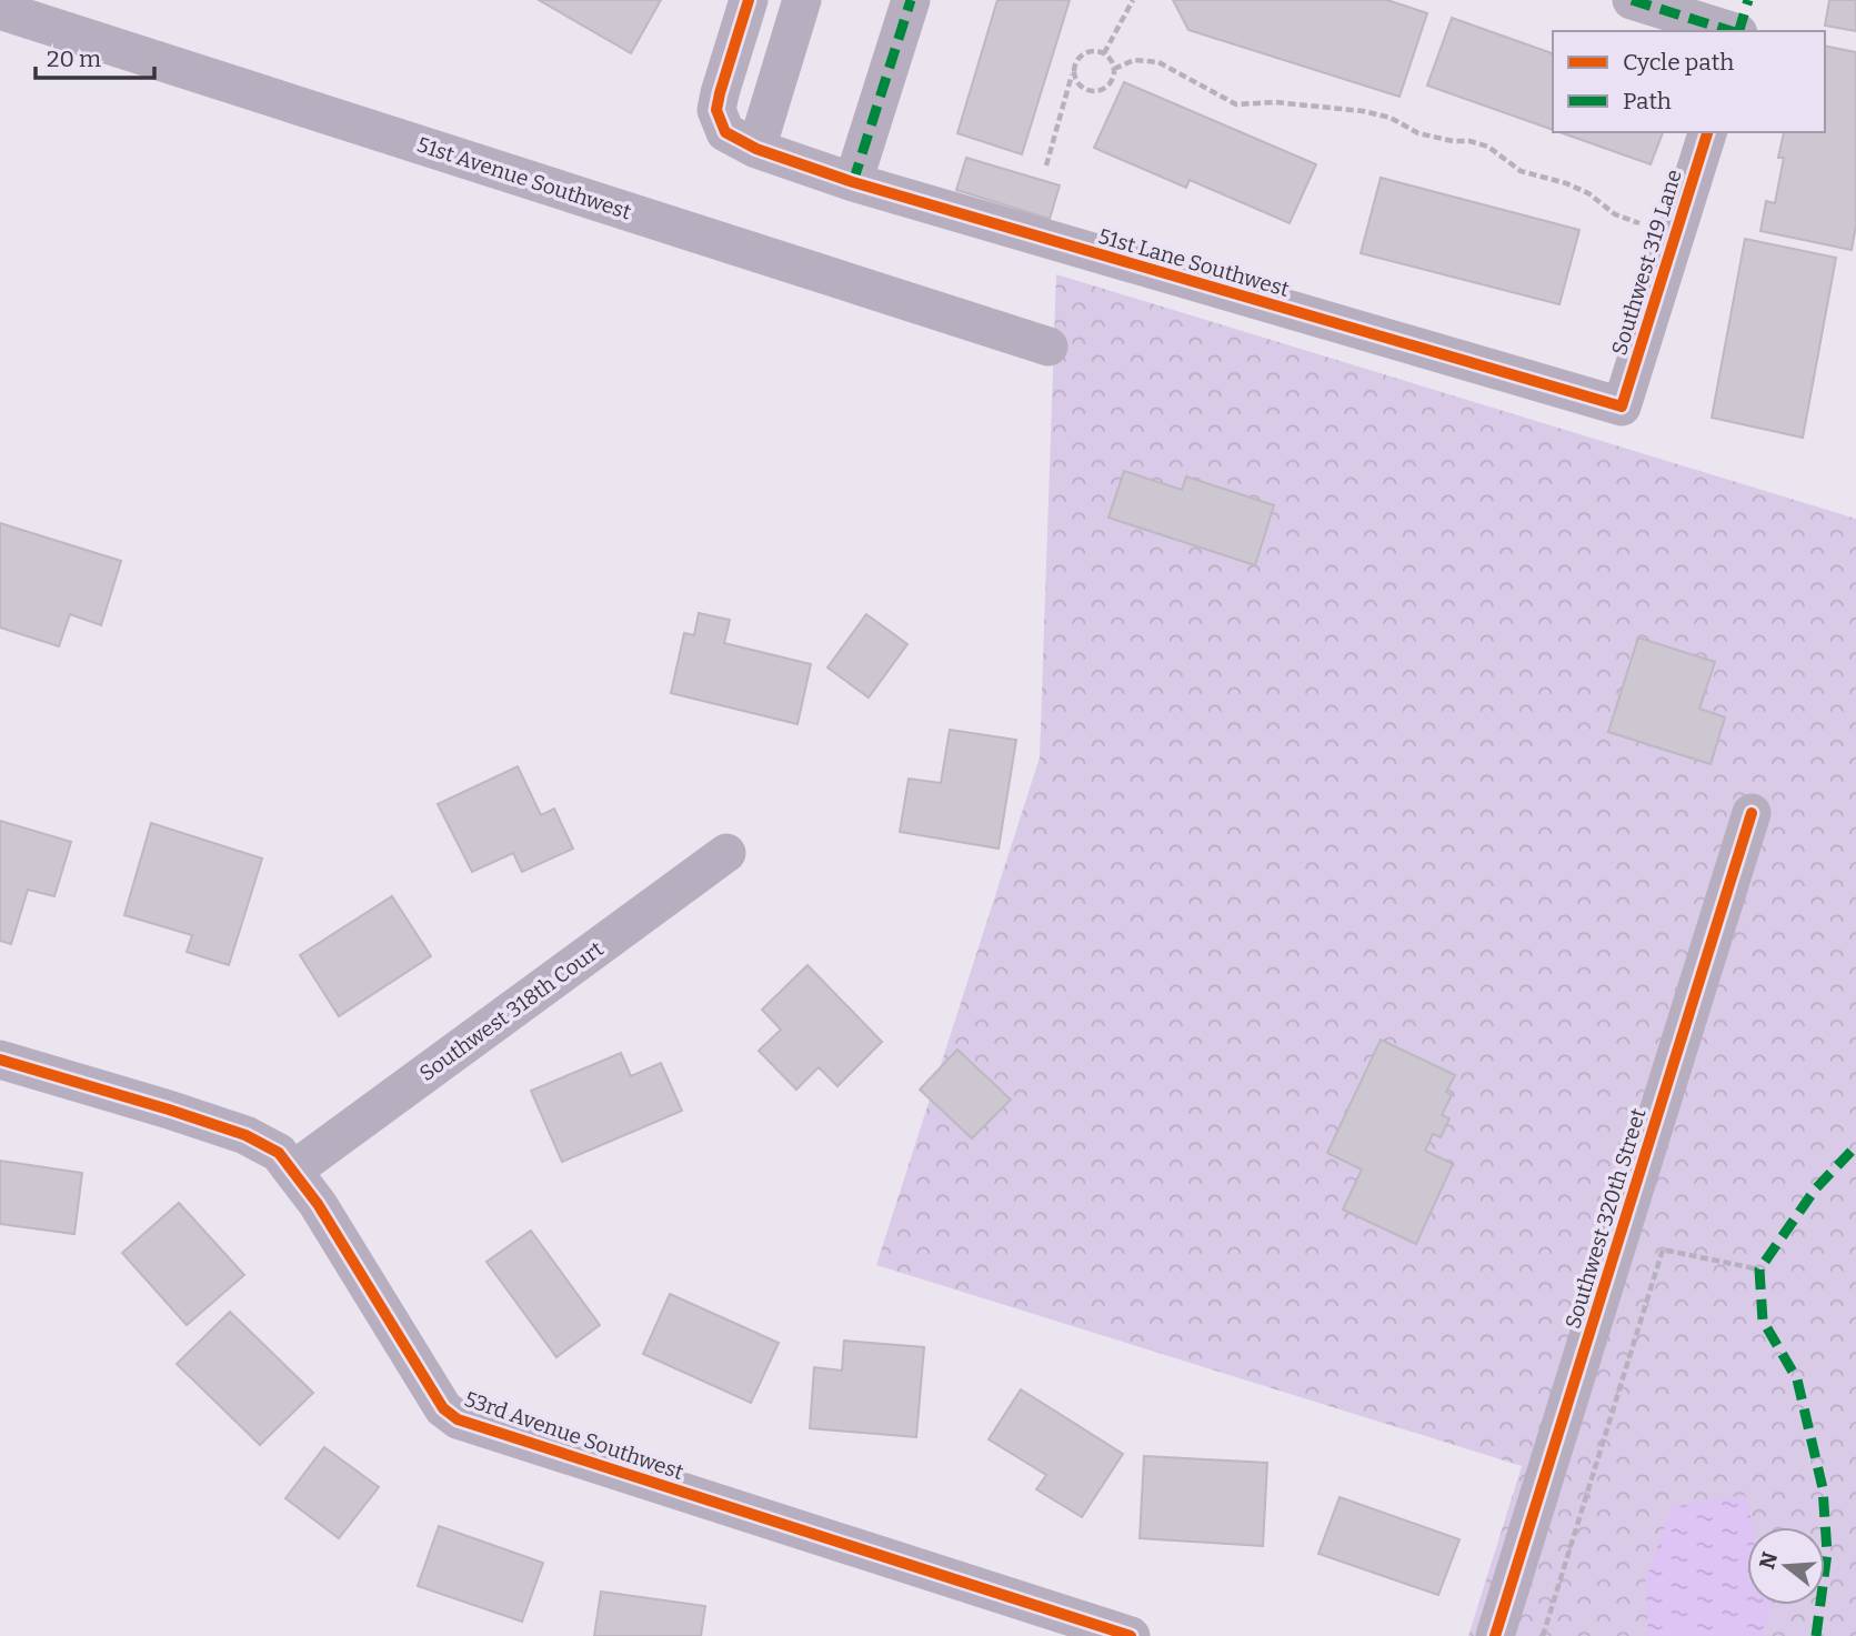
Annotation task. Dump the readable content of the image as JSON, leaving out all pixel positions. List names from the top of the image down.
{
  "streets": {
    "street": [
      "51st Avenue Southwest",
      "51st Lane Southwest",
      "Southwest 319 Lane",
      "Southwest 318th Court",
      "Southwest 320th Street",
      "53rd Avenue Southwest"
    ]
  },
  "crossings": [
    ["51st Lane Southwest", "Southwest 319 Lane"],
    ["Southwest 318th Court", "53rd Avenue Southwest"]
  ],
  "legend": ["Cycle path", "Path"],
  "scale_bar": "20 m",
  "north": "left"
}
